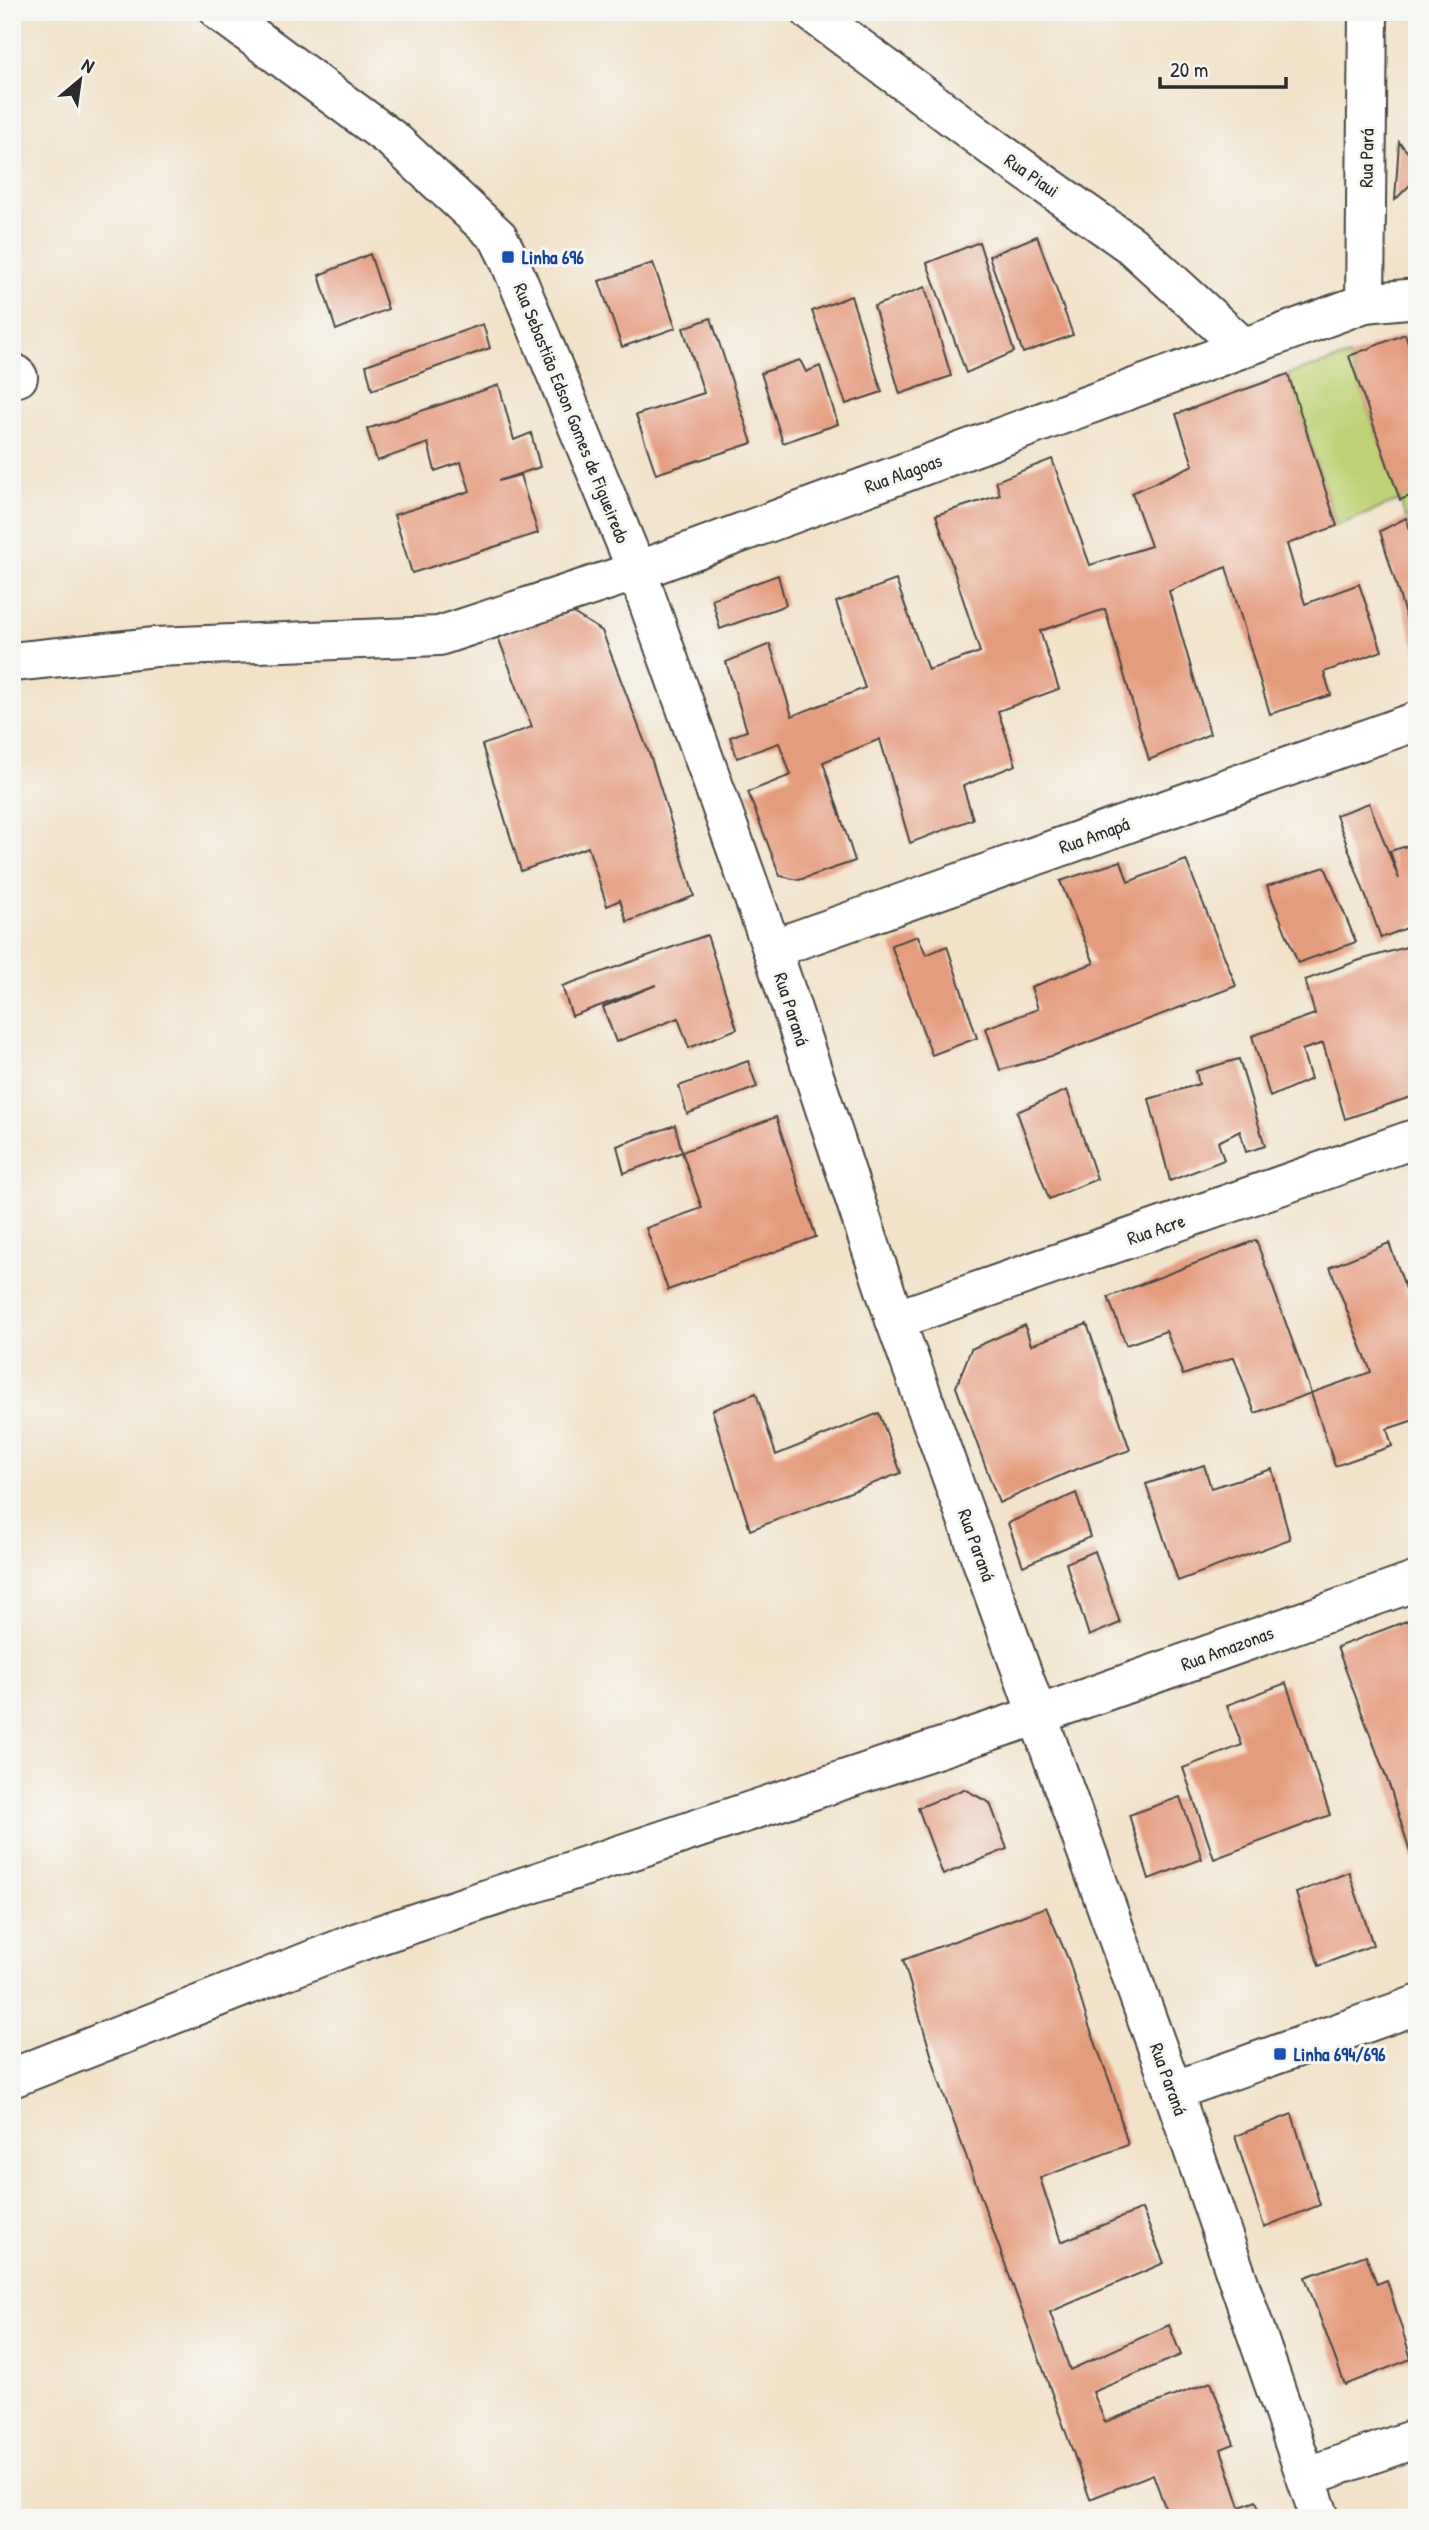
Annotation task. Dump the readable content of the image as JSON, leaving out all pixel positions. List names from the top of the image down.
{
  "streets": {
    "street": [
      "Rua Pará",
      "Rua Piaui",
      "Rua Sebastião Edson Gomes de Figueiredo",
      "Rua Alagoas",
      "Rua Amapá",
      "Rua Paraná",
      "Rua Acre",
      "Rua Amazonas"
    ]
  },
  "crossings": [
    ["Rua Pará", "Rua Alagoas"],
    ["Rua Piaui", "Rua Alagoas"],
    ["Rua Sebastião Edson Gomes de Figueiredo", "Rua Alagoas"],
    ["Rua Sebastião Edson Gomes de Figueiredo", "Rua Paraná"],
    ["Rua Alagoas", "Rua Paraná"],
    ["Rua Amapá", "Rua Paraná"],
    ["Rua Paraná", "Rua Acre"],
    ["Rua Paraná", "Rua Amazonas"]
  ],
  "places": {
    "transit": ["Linha 696", "Linha 694/696"]
  },
  "scale_bar": "20 m",
  "north": "top right"
}
